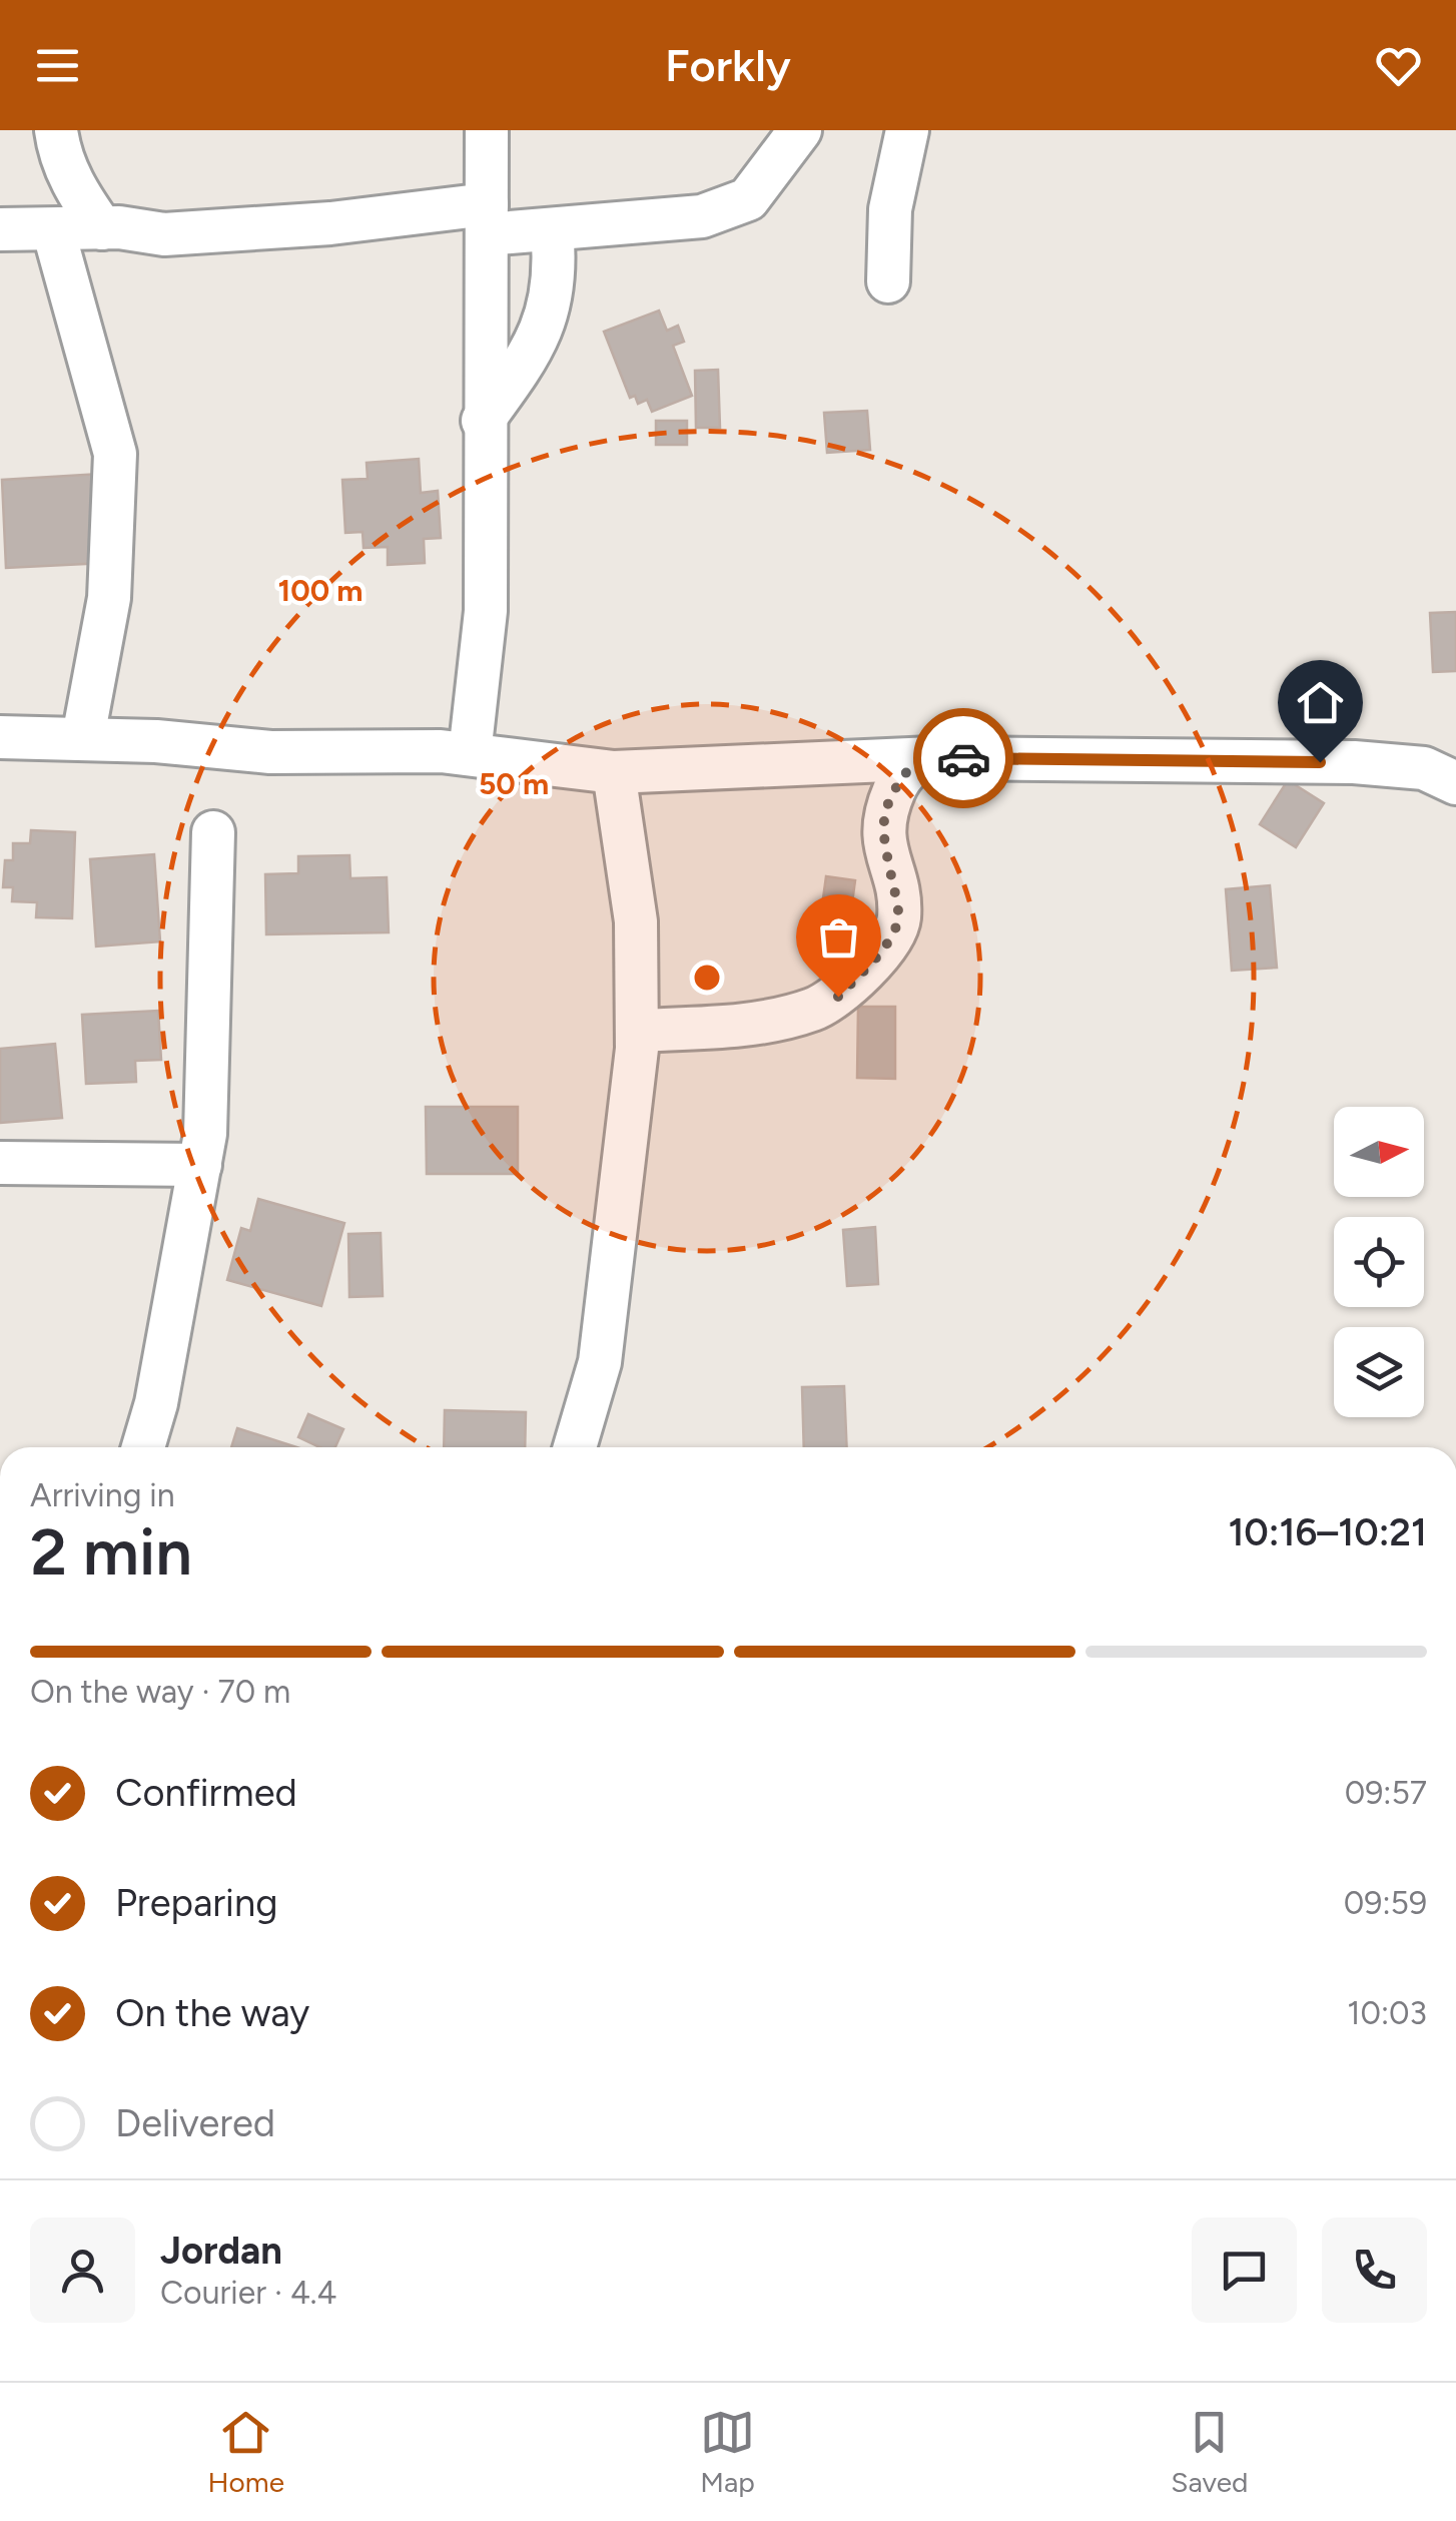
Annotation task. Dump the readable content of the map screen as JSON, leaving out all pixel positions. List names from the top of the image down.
{
  "north": "right",
  "page": {
    "header": "Forkly",
    "heading": ["2 min", "Arriving in", "10:16–10:21"],
    "panel": ["Jordan", "Courier · 4.4"],
    "bar": "On the way · 70 m",
    "list": [
      ["Confirmed", "09:57"],
      ["Preparing", "09:59"],
      ["On the way", "10:03"],
      "Delivered"
    ],
    "tabs": ["Home", "Map", "Saved"]
  },
  "rings": ["100 m", "50 m"]
}
